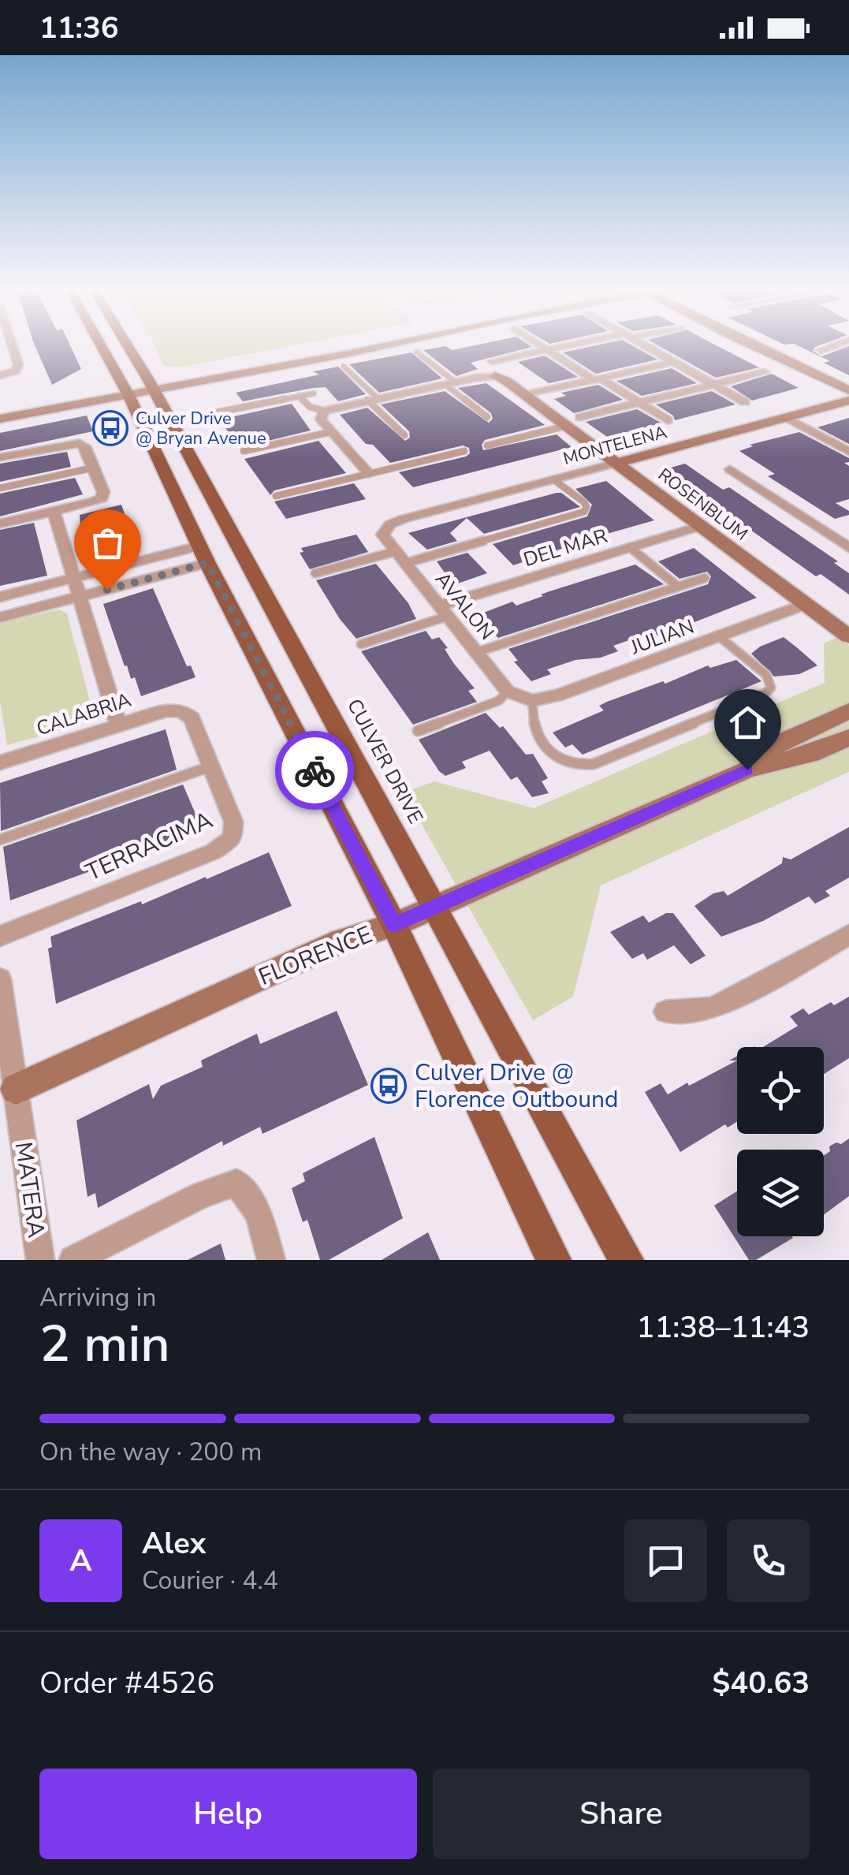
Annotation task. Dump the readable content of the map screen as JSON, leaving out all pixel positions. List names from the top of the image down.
{
  "streets": {
    "main road": ["CULVER DRIVE"],
    "street": [
      "MONTELENA",
      "ROSENBLUM",
      "DEL MAR",
      "AVALON",
      "JULIAN",
      "CALABRIA",
      "TERRACIMA",
      "FLORENCE",
      "MATERA"
    ]
  },
  "crossings": [
    ["MONTELENA", "ROSENBLUM"],
    ["MONTELENA", "AVALON"],
    ["ROSENBLUM", "DEL MAR"],
    ["ROSENBLUM", "JULIAN"],
    ["DEL MAR", "AVALON"],
    ["CALABRIA", "TERRACIMA"],
    ["CULVER DRIVE", "FLORENCE"],
    ["FLORENCE", "MATERA"]
  ],
  "places": {
    "bus stop": ["Culver Drive @ Bryan Avenue", "Culver Drive @ Florence Outbound"]
  },
  "page": {
    "status": "11:36",
    "heading": ["2 min", "Arriving in", "11:38–11:43"],
    "panel": [
      "Alex",
      "Courier · 4.4",
      "Order #4526",
      "$40.63"
    ],
    "bar": "On the way · 200 m",
    "round": "A",
    "buttons": ["Help", "Share"]
  }
}
